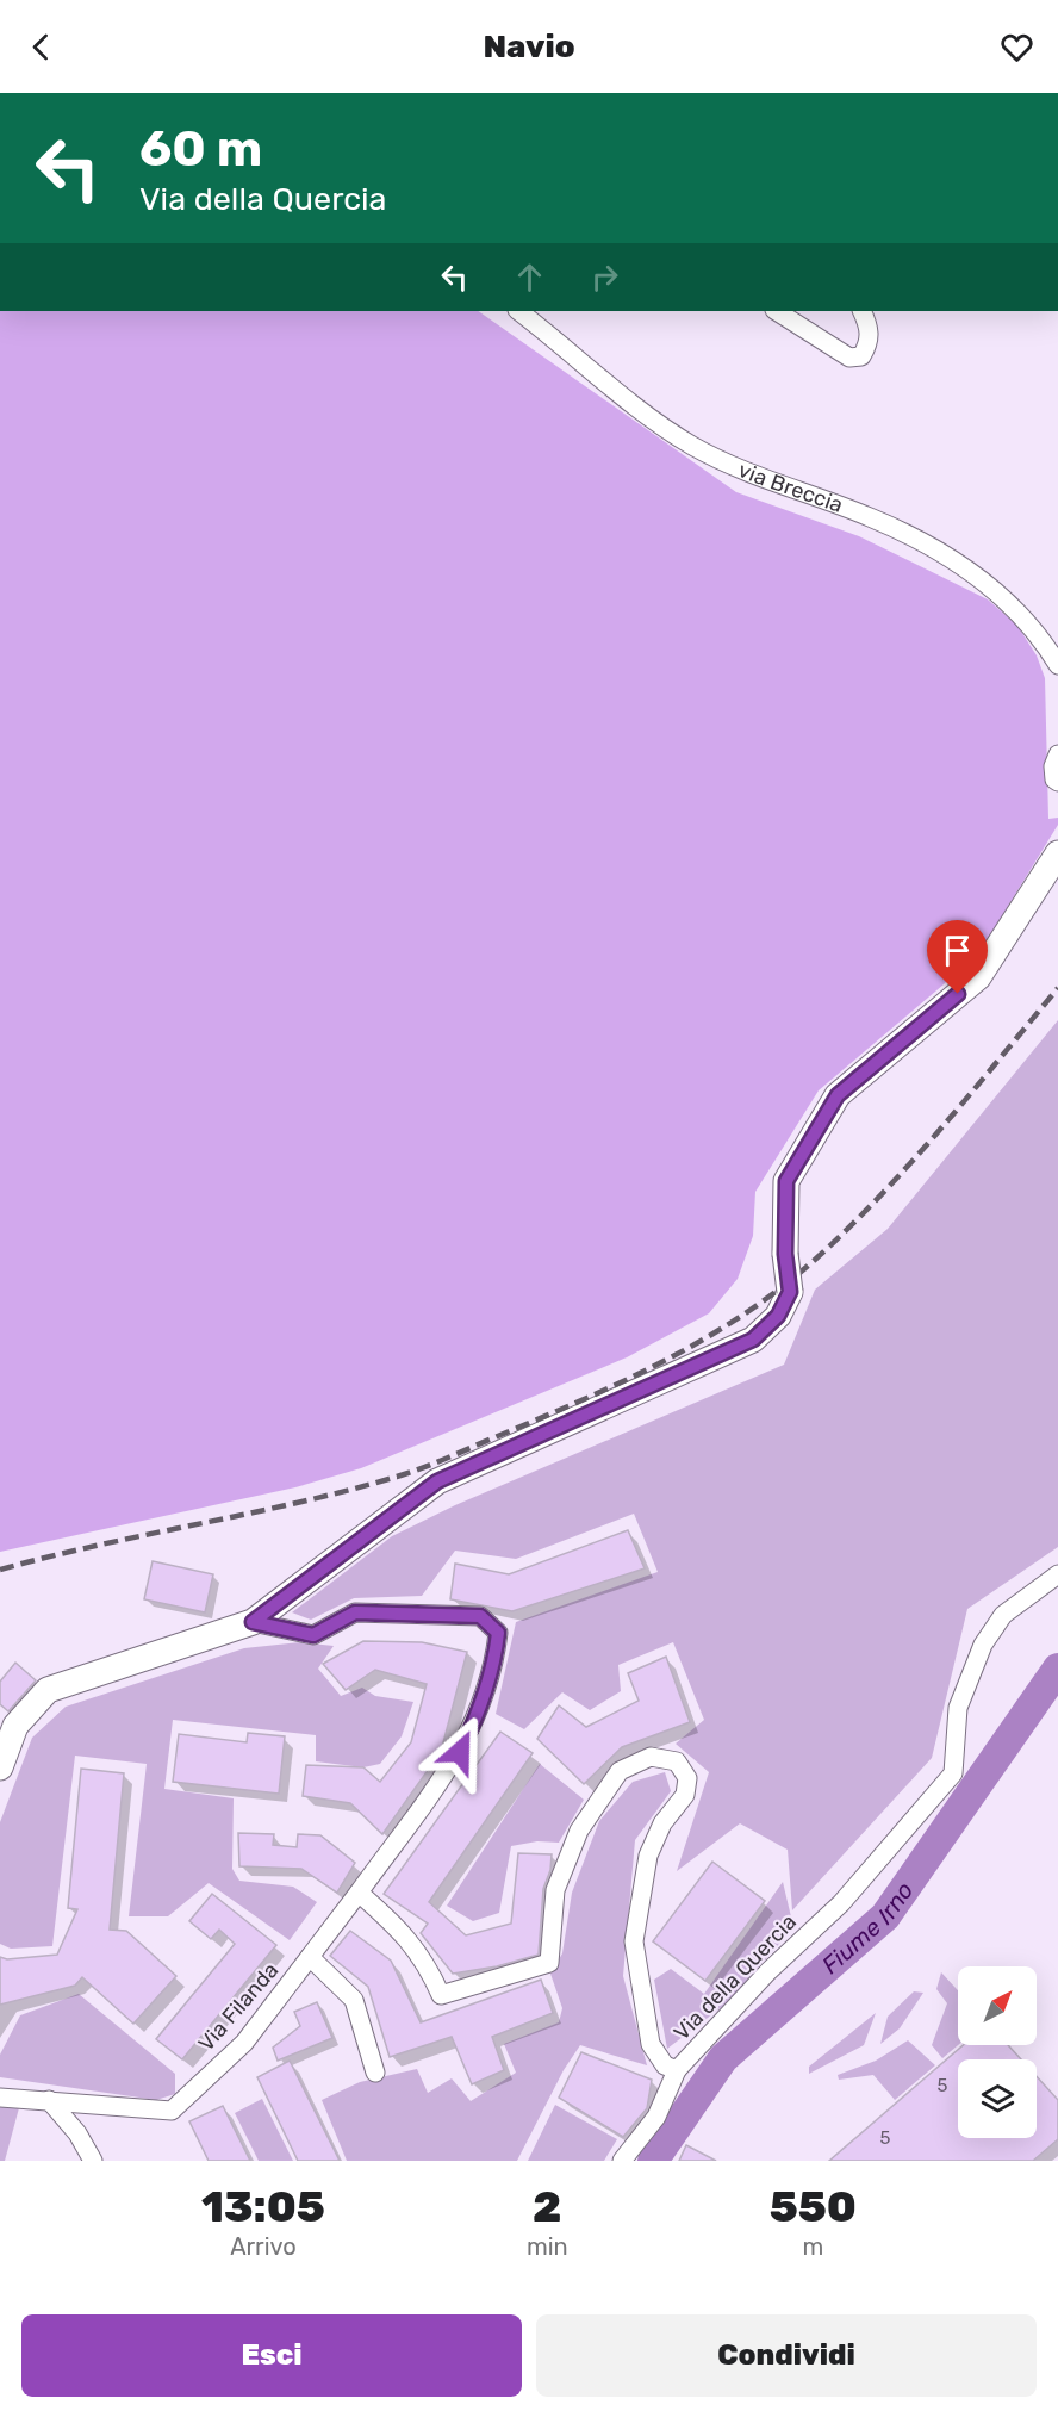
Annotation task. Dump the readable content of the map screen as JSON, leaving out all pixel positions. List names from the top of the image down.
{
  "streets": {
    "street": ["via Breccia", "Via della Quercia", "Via Filanda"]
  },
  "crossings": [
    ["Via della Quercia", "Via Filanda"]
  ],
  "water": ["Fiume Irno"],
  "house_numbers": ["5", "5"],
  "north": "top right",
  "page": {
    "header": "Navio",
    "turn": ["60 m", "Via della Quercia"],
    "eta": [
      "13:05",
      "Arrivo",
      "2",
      "min",
      "550",
      "m"
    ],
    "buttons": ["Esci", "Condividi"]
  }
}
